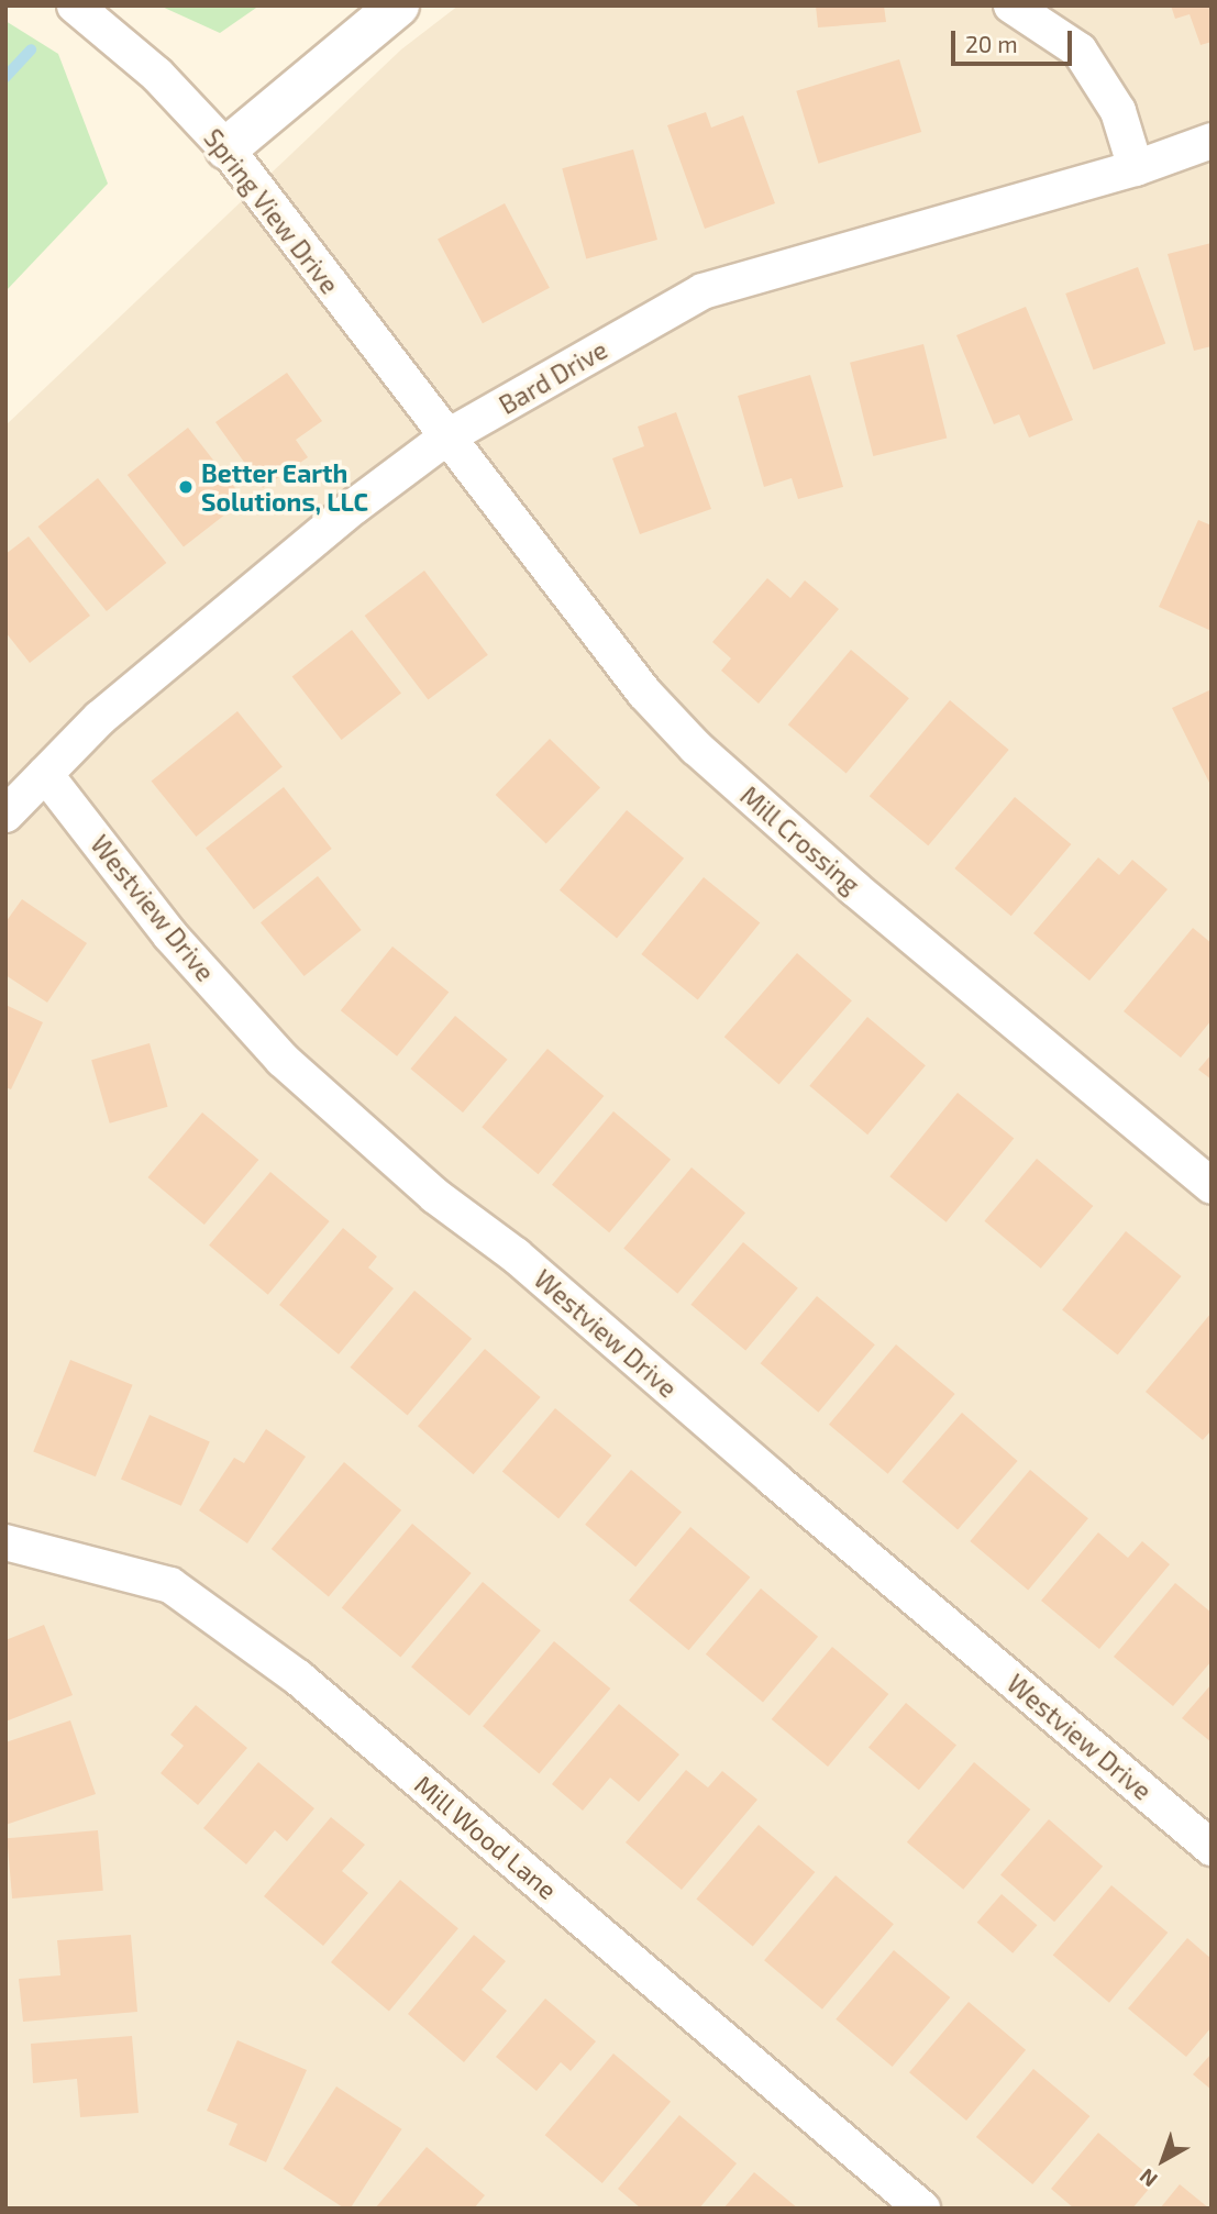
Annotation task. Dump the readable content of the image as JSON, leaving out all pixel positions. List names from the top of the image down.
{
  "streets": {
    "street": [
      "Spring View Drive",
      "Bard Drive",
      "Mill Crossing",
      "Westview Drive",
      "Mill Wood Lane"
    ]
  },
  "crossings": [
    ["Spring View Drive", "Bard Drive"],
    ["Spring View Drive", "Mill Crossing"],
    ["Bard Drive", "Mill Crossing"],
    ["Bard Drive", "Westview Drive"]
  ],
  "places": ["Better Earth Solutions, LLC"],
  "scale_bar": "20 m",
  "north": "bottom left"
}
